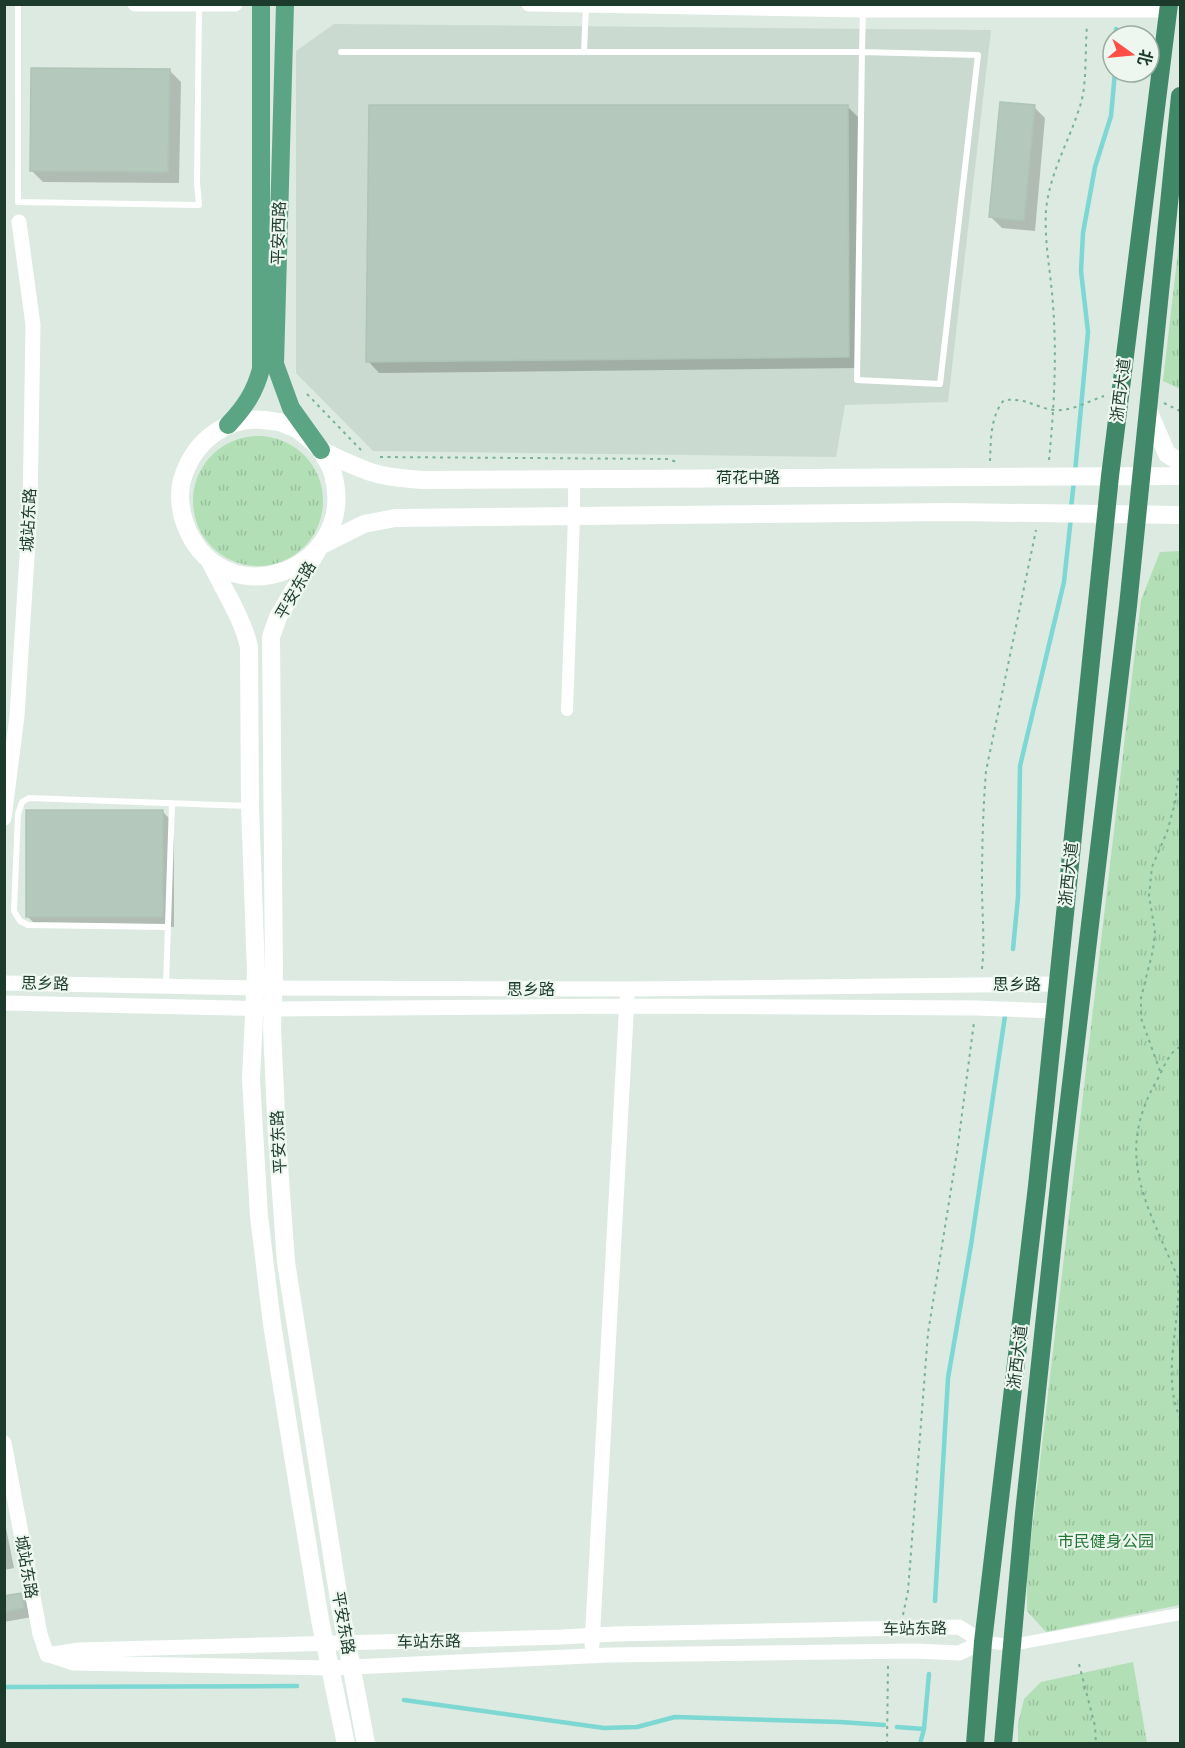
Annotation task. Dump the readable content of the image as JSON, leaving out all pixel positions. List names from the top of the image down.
{
  "streets": {
    "highway": ["浙西大道"],
    "main road": ["平安西路", "荷花中路", "平安东路"],
    "street": ["城站东路", "思乡路", "车站东路"]
  },
  "crossings": [
    ["平安西路", "荷花中路"],
    ["平安西路", "平安东路"],
    ["浙西大道", "荷花中路"],
    ["浙西大道", "思乡路"],
    ["浙西大道", "车站东路"],
    ["荷花中路", "平安东路"],
    ["城站东路", "车站东路"],
    ["平安东路", "思乡路"],
    ["平安东路", "车站东路"]
  ],
  "parks": ["市民健身公园"],
  "north": "right"
}
